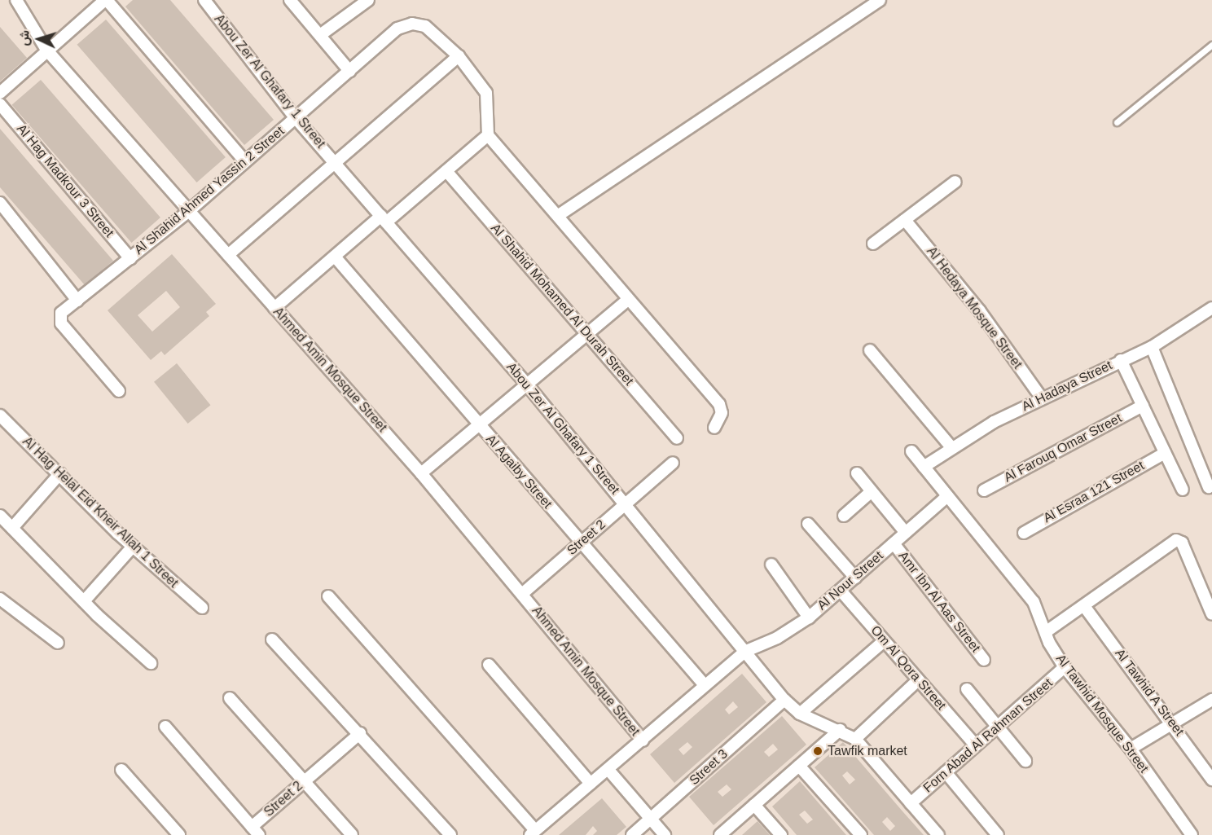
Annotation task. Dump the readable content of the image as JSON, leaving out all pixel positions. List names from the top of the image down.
{
  "streets": {
    "street": [
      "Abou Zer Al Ghafary 1 Street",
      "Al Hag Madkour 3 Street",
      "Al Shahid Ahmed Yassin 2 Street",
      "Al Shahid Mohamed Al Durah Street",
      "Al Hedaya Mosque Street",
      "Ahmed Amin Mosque Street",
      "Al Hadaya Street",
      "Al Farouq Omar Street",
      "Al Agaiby Street",
      "Al Esraa 121 Street",
      "Al Hag Helal Eid Kheir Allah 1 Street",
      "Street 2",
      "Al Nour Street",
      "Amr Ibn Al Aas Street",
      "Om Al Qora Street",
      "Al Tawhid A Street",
      "Al Tawhid Mosque Street",
      "Forn Abad Al Rahman Street",
      "Street 3"
    ]
  },
  "crossings": [
    ["Abou Zer Al Ghafary 1 Street", "Al Shahid Ahmed Yassin 2 Street"],
    ["Abou Zer Al Ghafary 1 Street", "Street 2"],
    ["Abou Zer Al Ghafary 1 Street", "Al Nour Street"],
    ["Abou Zer Al Ghafary 1 Street", "Forn Abad Al Rahman Street"],
    ["Abou Zer Al Ghafary 1 Street", "Street 3"],
    ["Al Hag Madkour 3 Street", "Al Shahid Ahmed Yassin 2 Street"],
    ["Al Shahid Ahmed Yassin 2 Street", "Ahmed Amin Mosque Street"],
    ["Al Hedaya Mosque Street", "Al Hadaya Street"],
    ["Ahmed Amin Mosque Street", "Street 2"],
    ["Ahmed Amin Mosque Street", "Al Nour Street"],
    ["Al Hadaya Street", "Al Tawhid Mosque Street"],
    ["Al Agaiby Street", "Street 2"],
    ["Al Agaiby Street", "Al Nour Street"],
    ["Al Nour Street", "Amr Ibn Al Aas Street"],
    ["Al Nour Street", "Om Al Qora Street"],
    ["Al Nour Street", "Al Tawhid Mosque Street"],
    ["Om Al Qora Street", "Forn Abad Al Rahman Street"],
    ["Al Tawhid Mosque Street", "Forn Abad Al Rahman Street"]
  ],
  "places": ["Tawfik market"],
  "north": "left"
}
